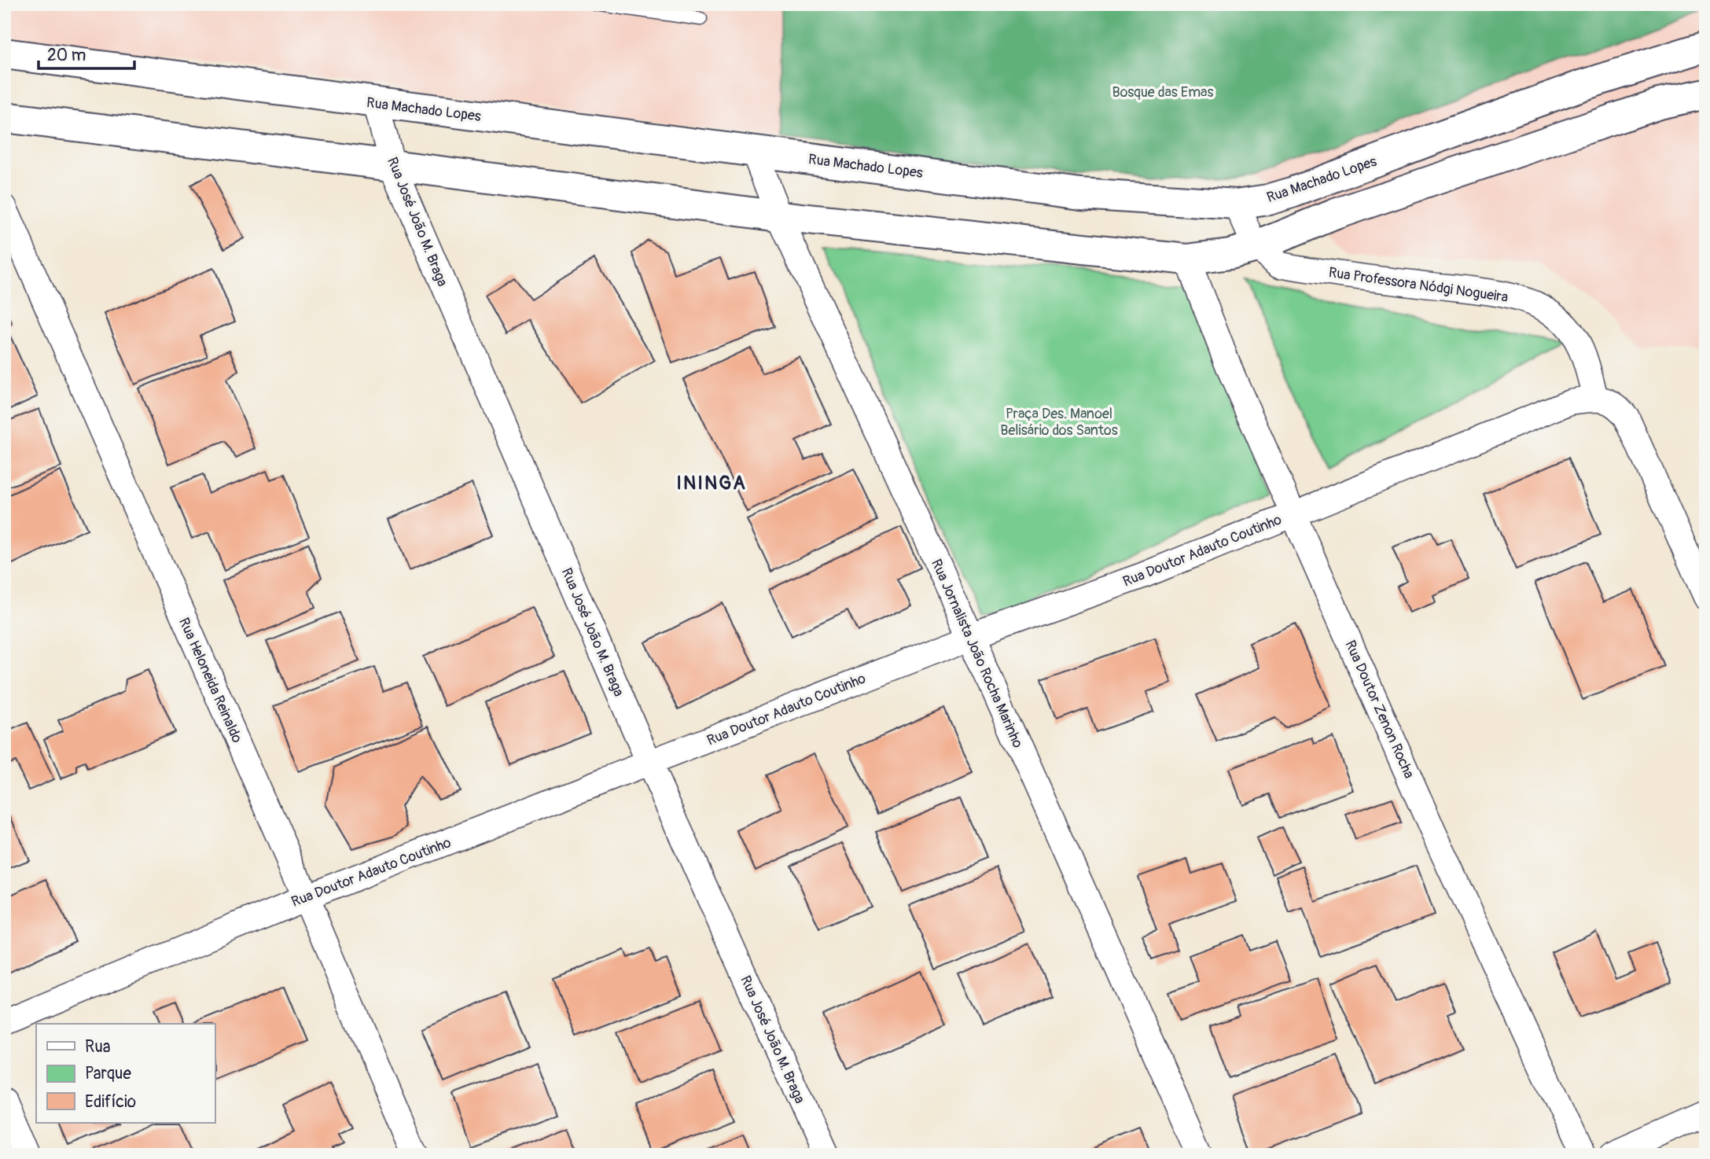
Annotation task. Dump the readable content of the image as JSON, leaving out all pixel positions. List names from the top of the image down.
{
  "streets": {
    "street": [
      "Rua Machado Lopes",
      "Rua José João M. Braga",
      "Rua Professora Nódgi Nogueira",
      "Rua Doutor Adauto Coutinho",
      "Rua Jornalista João Rocha Marinho",
      "Rua Heloneida Reinaldo",
      "Rua Doutor Zenon Rocha"
    ]
  },
  "crossings": [
    ["Rua Machado Lopes", "Rua José João M. Braga"],
    ["Rua Machado Lopes", "Rua Jornalista João Rocha Marinho"],
    ["Rua José João M. Braga", "Rua Doutor Adauto Coutinho"],
    ["Rua Professora Nódgi Nogueira", "Rua Doutor Adauto Coutinho"],
    ["Rua Doutor Adauto Coutinho", "Rua Jornalista João Rocha Marinho"],
    ["Rua Doutor Adauto Coutinho", "Rua Heloneida Reinaldo"],
    ["Rua Doutor Adauto Coutinho", "Rua Doutor Zenon Rocha"]
  ],
  "districts": ["ININGA"],
  "parks": ["Bosque das Emas", "Praça Des. Manoel Belisário dos Santos"],
  "legend": ["Rua", "Parque", "Edifício"],
  "scale_bar": "20 m"
}
